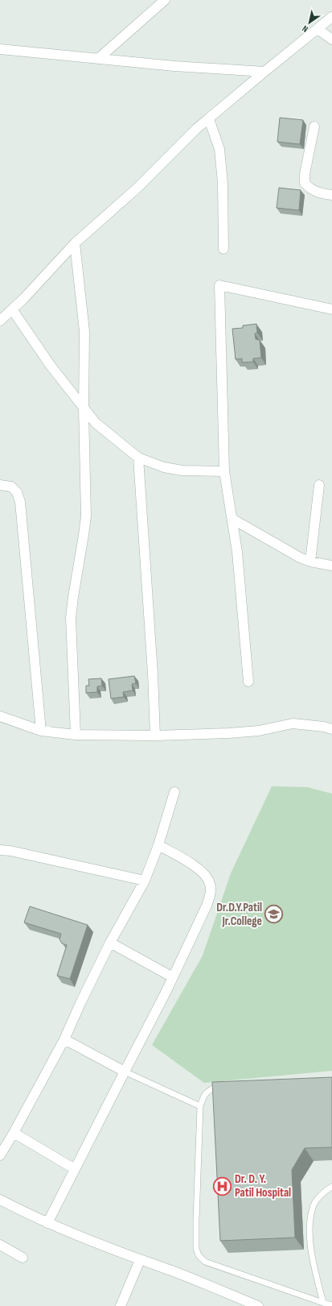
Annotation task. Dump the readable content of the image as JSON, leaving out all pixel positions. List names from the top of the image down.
{
  "places": {
    "school or university": ["Dr.D.Y.Patil Jr.College"],
    "hospital": ["Dr. D. Y. Patil Hospital"]
  },
  "north": "bottom left"
}
